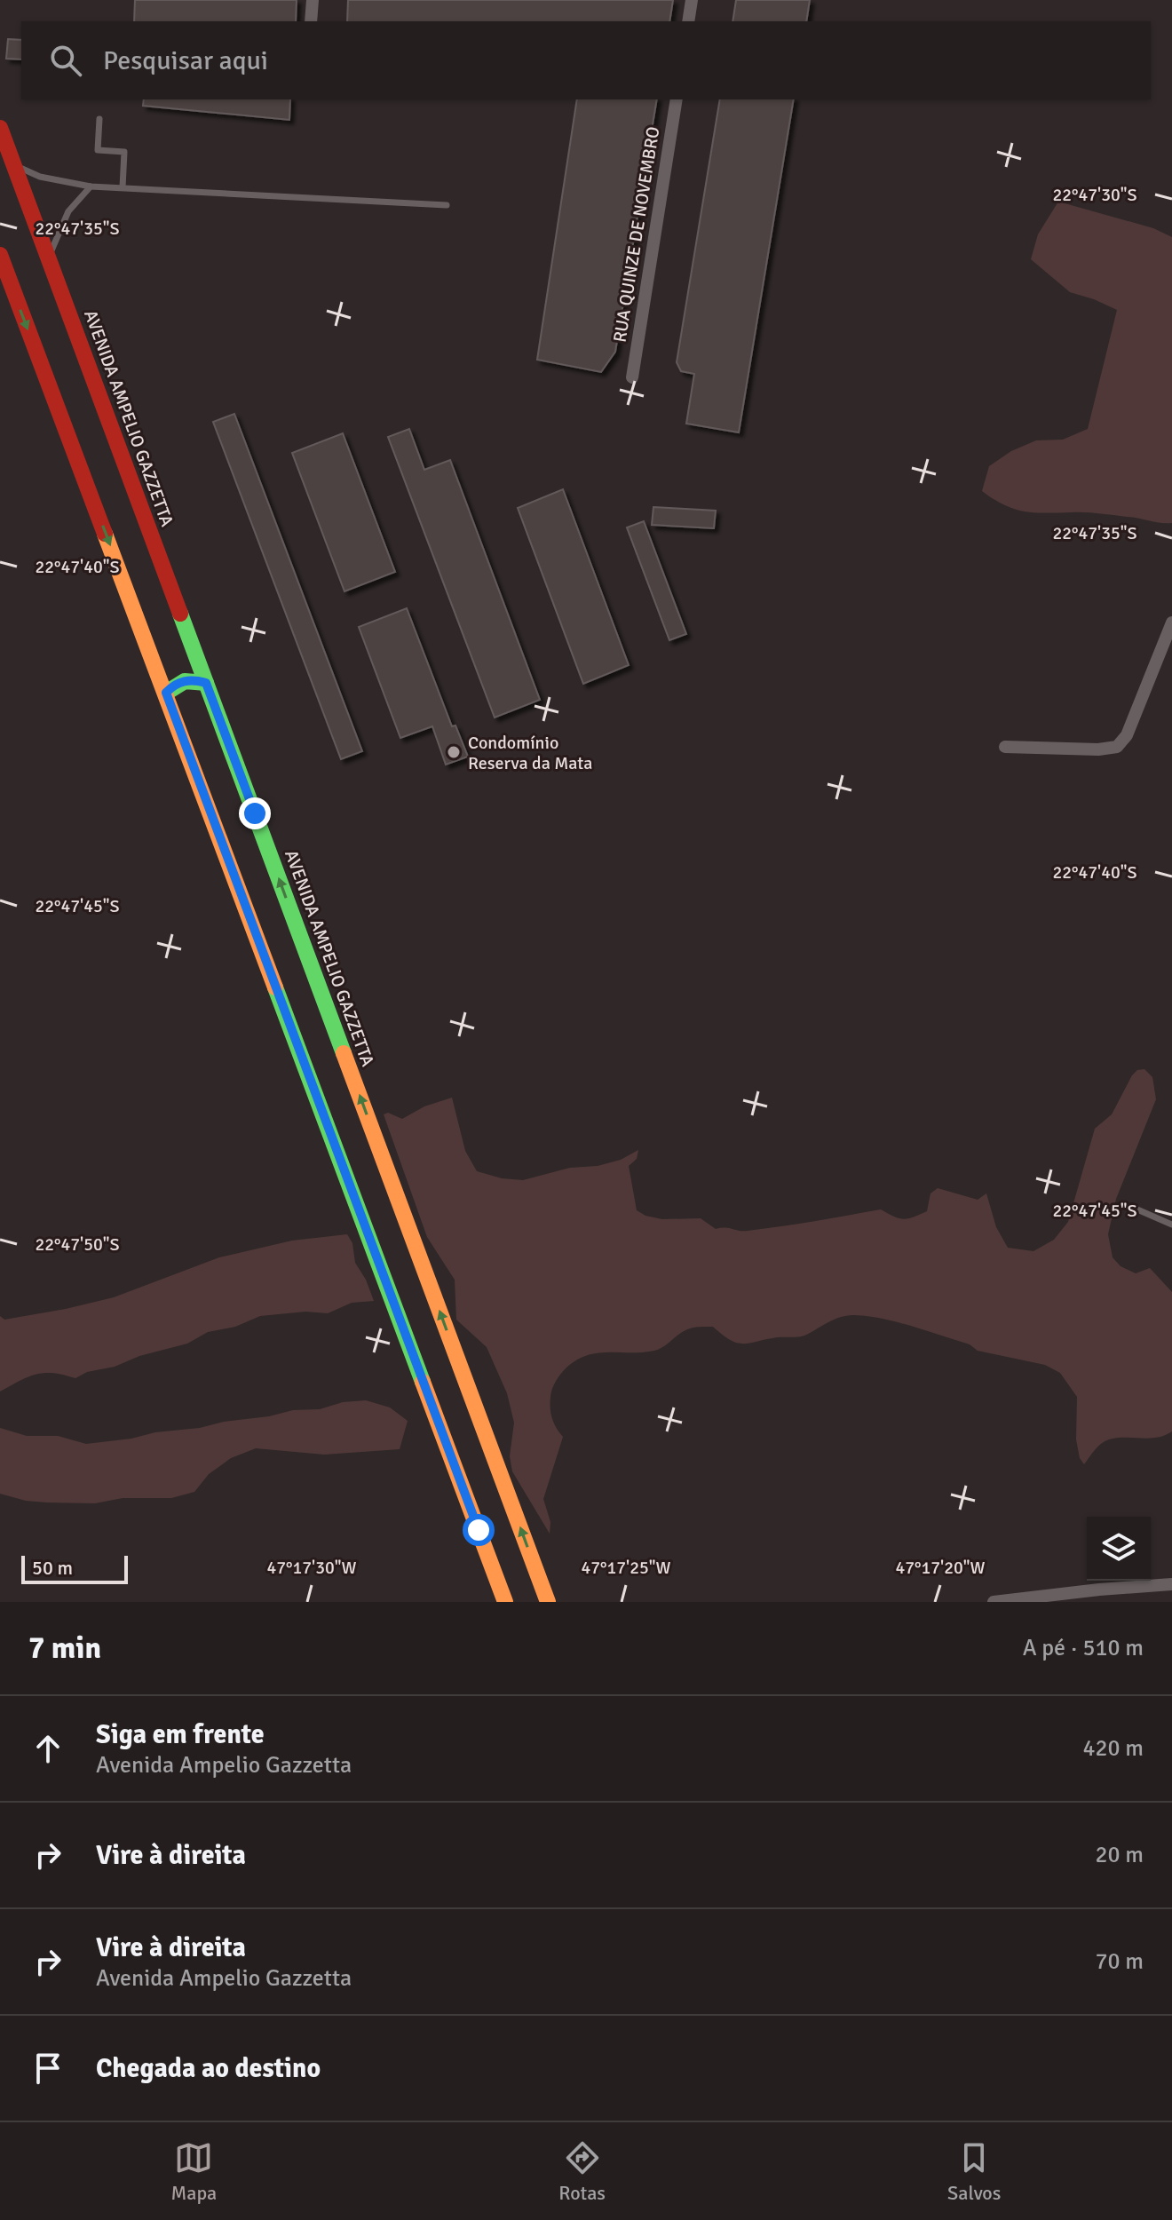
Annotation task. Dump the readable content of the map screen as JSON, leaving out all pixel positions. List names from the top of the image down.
{
  "streets": {
    "main road": ["AVENIDA AMPELIO GAZZETTA"],
    "street": ["RUA QUINZE DE NOVEMBRO"]
  },
  "places": ["Condomínio Reserva da Mata"],
  "scale_bar": "50 m",
  "page": {
    "search": "Pesquisar aqui",
    "scale": "50 m",
    "heading": ["7 min", "A pé · 510 m"],
    "list": [
      ["Siga em frente", "Avenida Ampelio Gazzetta", "420 m"],
      ["Vire à direita", "20 m"],
      ["Vire à direita", "Avenida Ampelio Gazzetta", "70 m"],
      "Chegada ao destino"
    ],
    "nav": ["Mapa", "Rotas", "Salvos"]
  },
  "coordinates": [
    "22°47'30\"S",
    "22°47'35\"S",
    "22°47'40\"S",
    "22°47'45\"S",
    "22°47'50\"S",
    "47°17'30\"W",
    "47°17'25\"W",
    "47°17'20\"W"
  ]
}
